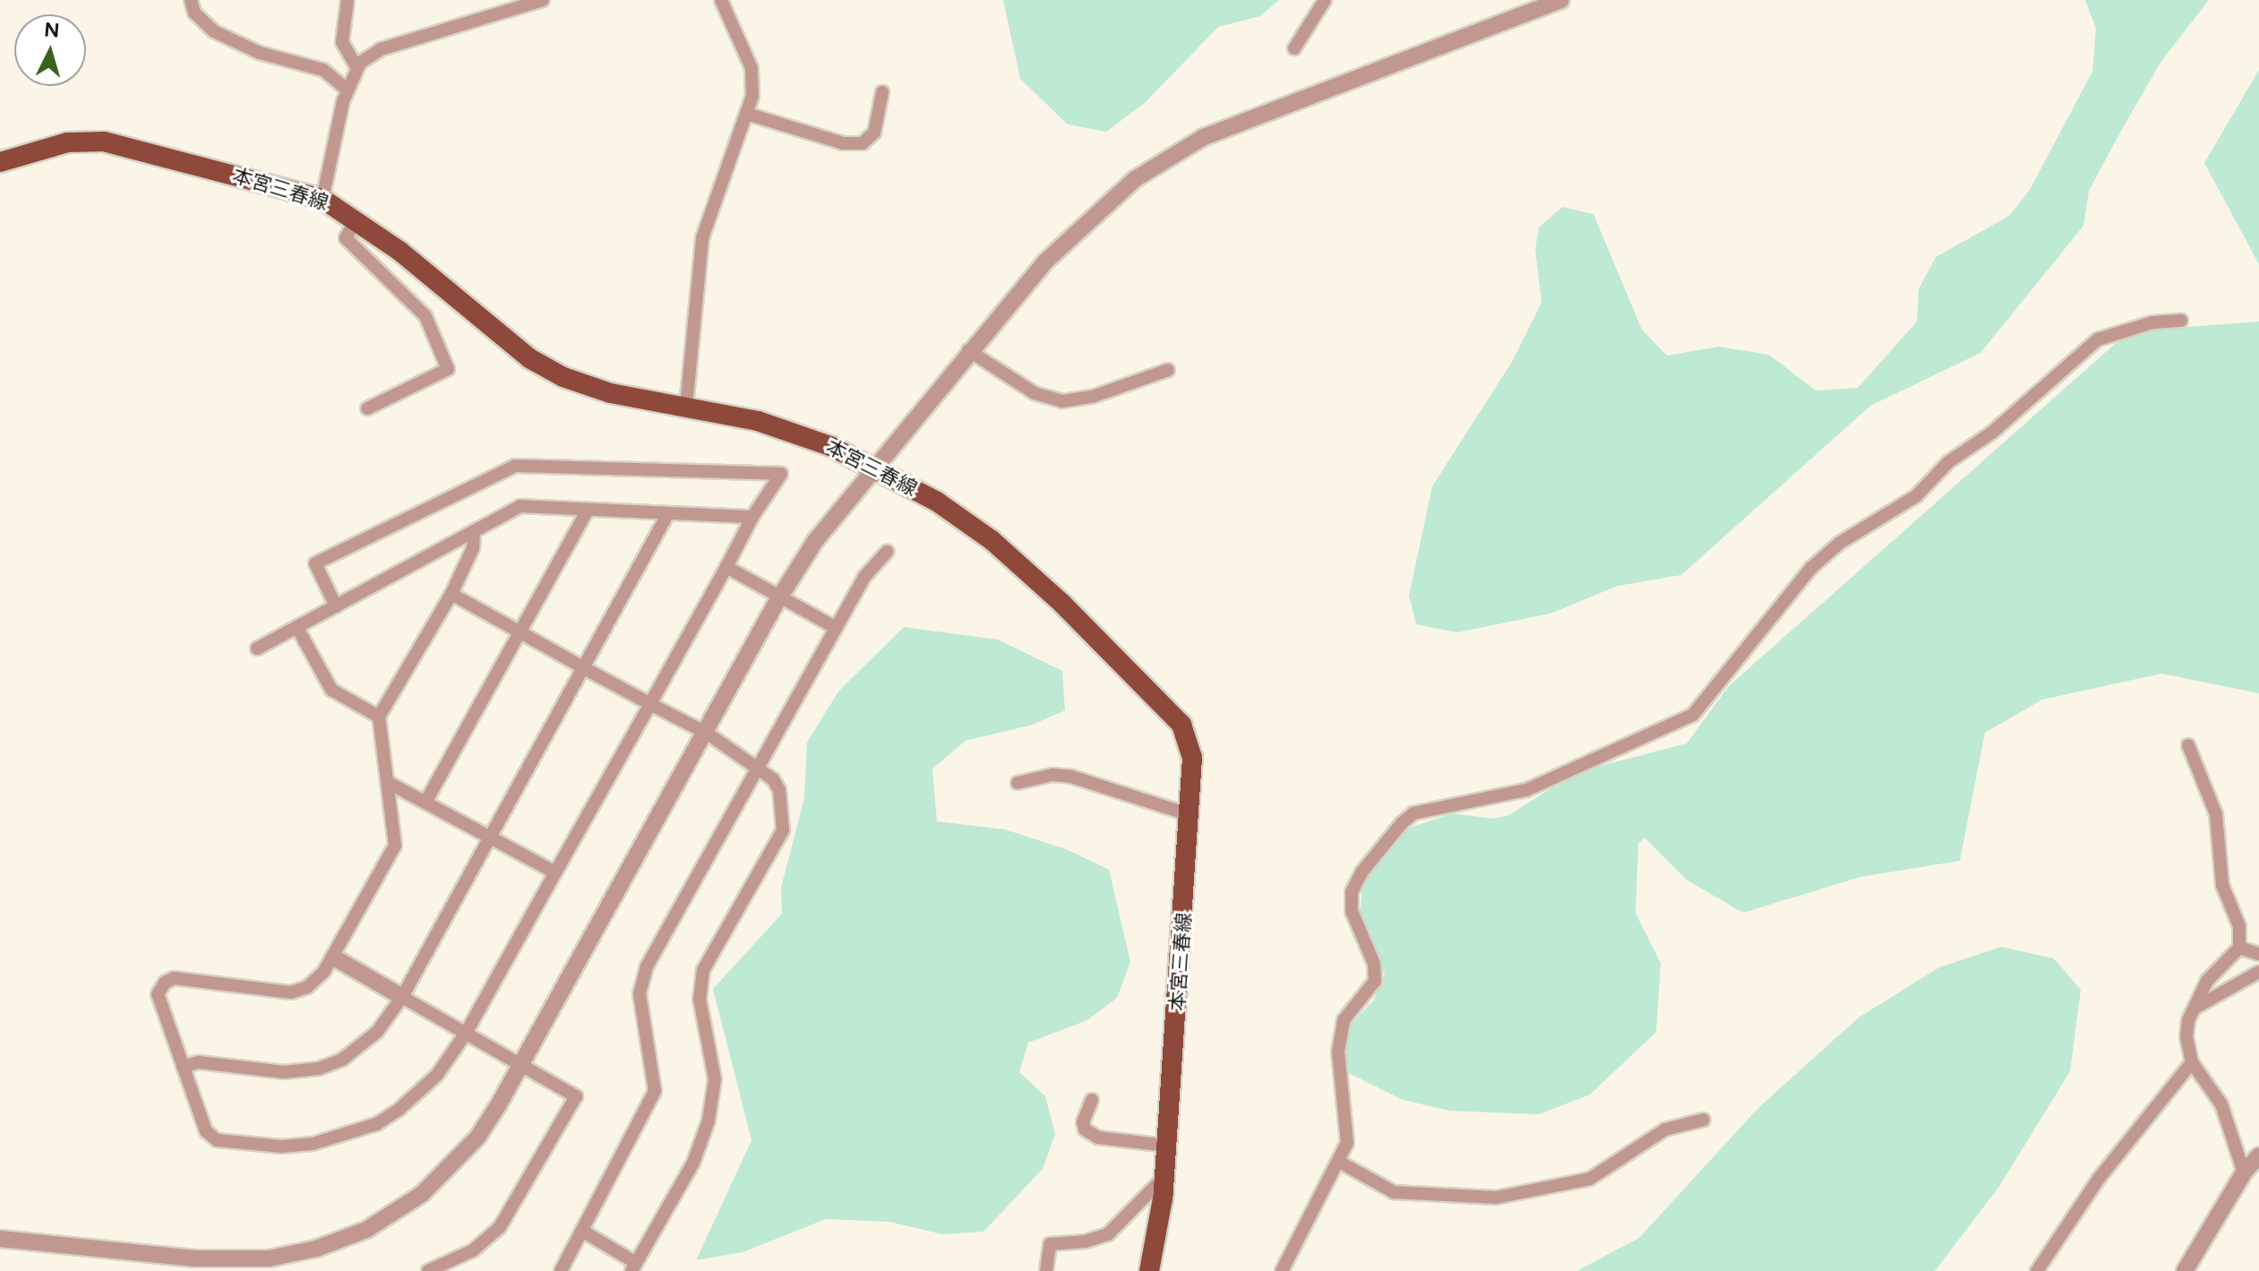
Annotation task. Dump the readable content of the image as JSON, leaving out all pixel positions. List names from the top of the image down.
{
  "streets": {
    "main road": ["本宮三春線"]
  },
  "north": "top"
}
